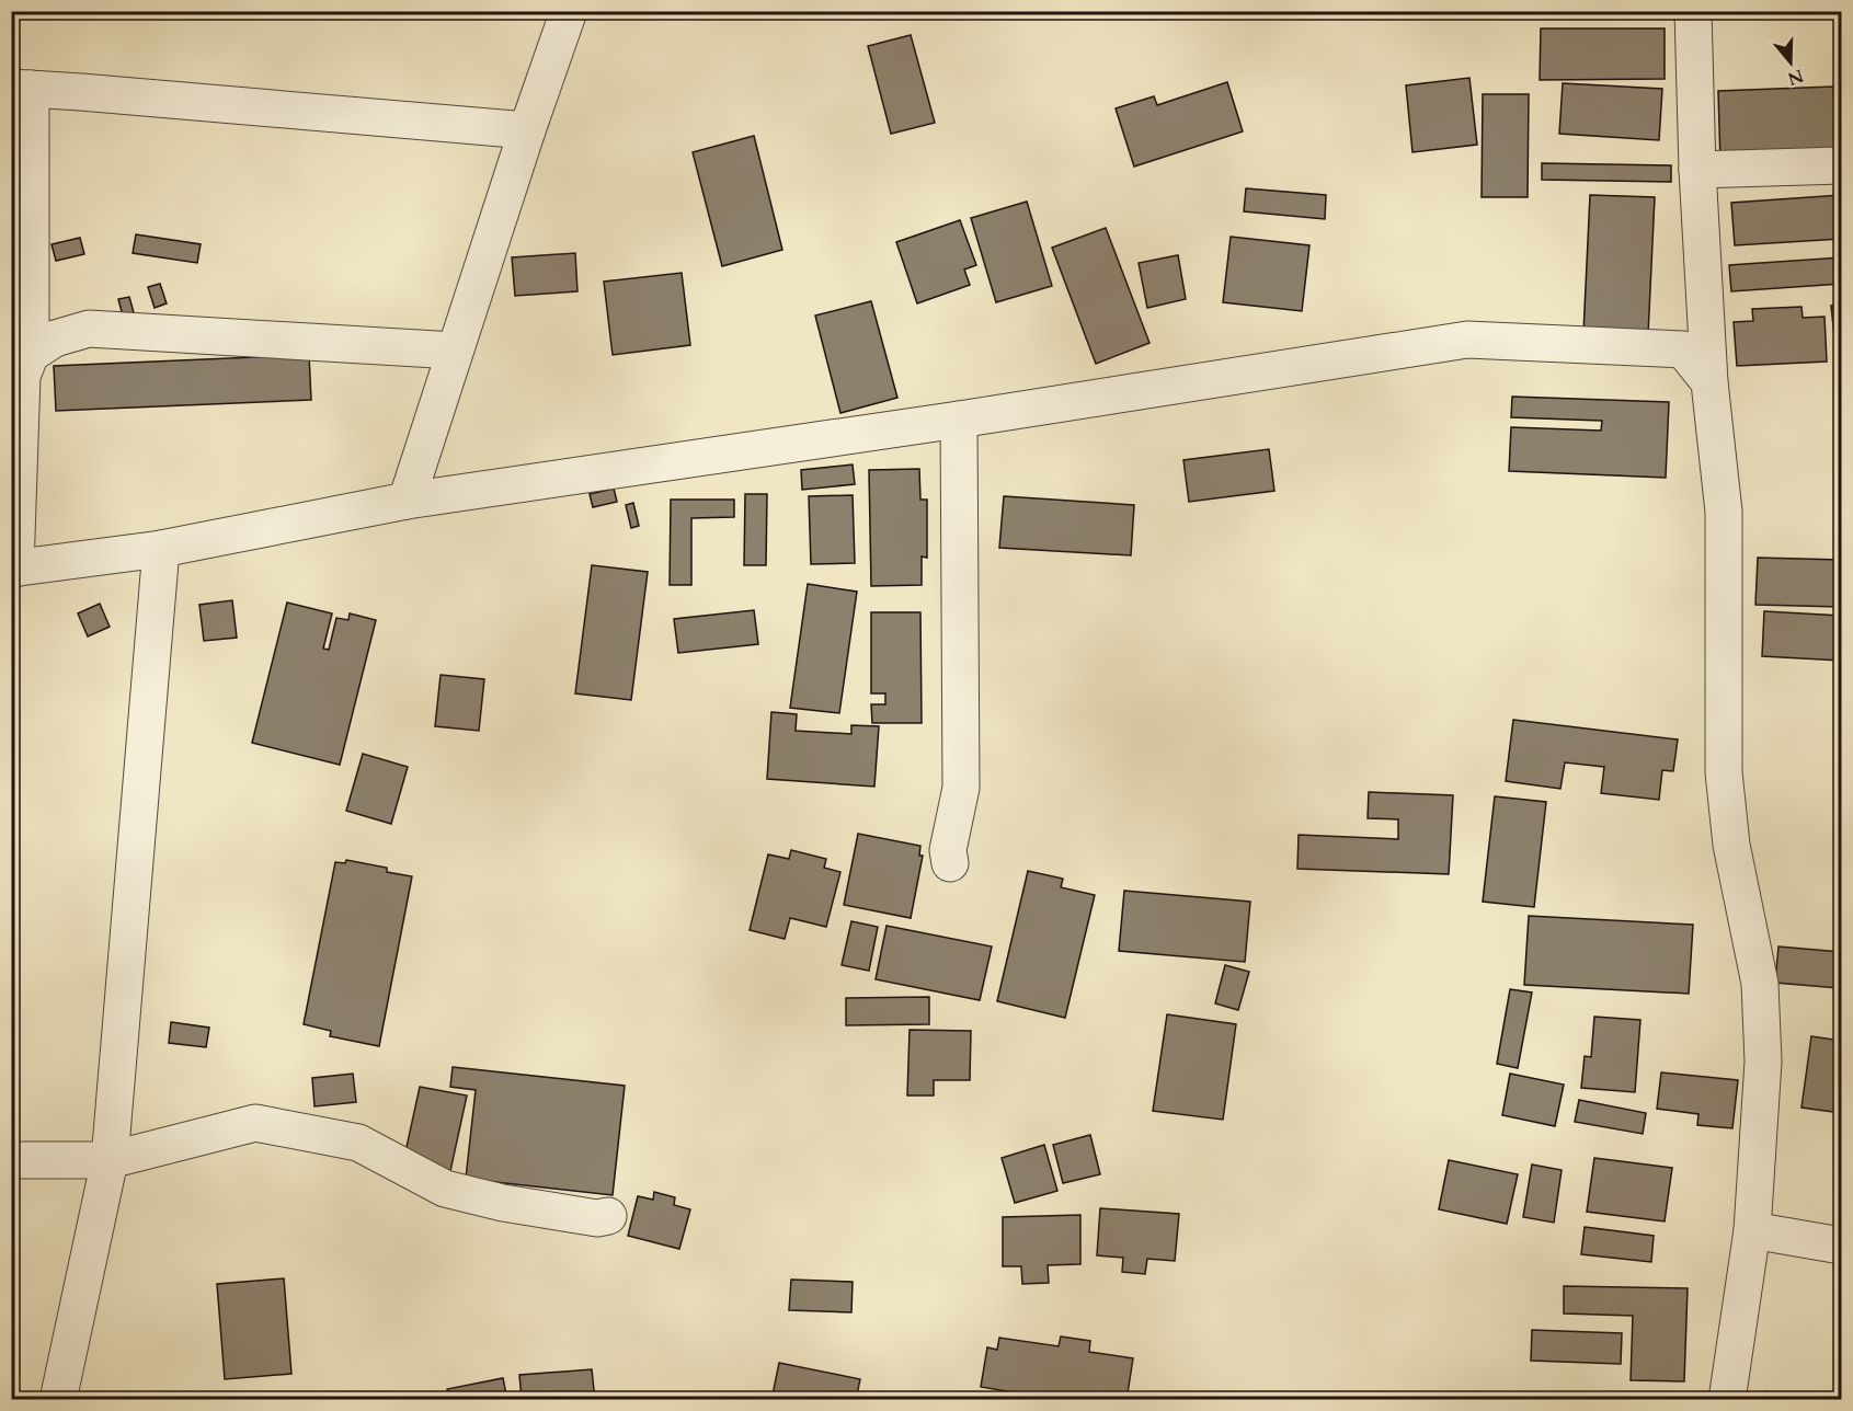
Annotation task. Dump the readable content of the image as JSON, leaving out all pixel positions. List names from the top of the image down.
{
  "north": "bottom"
}
